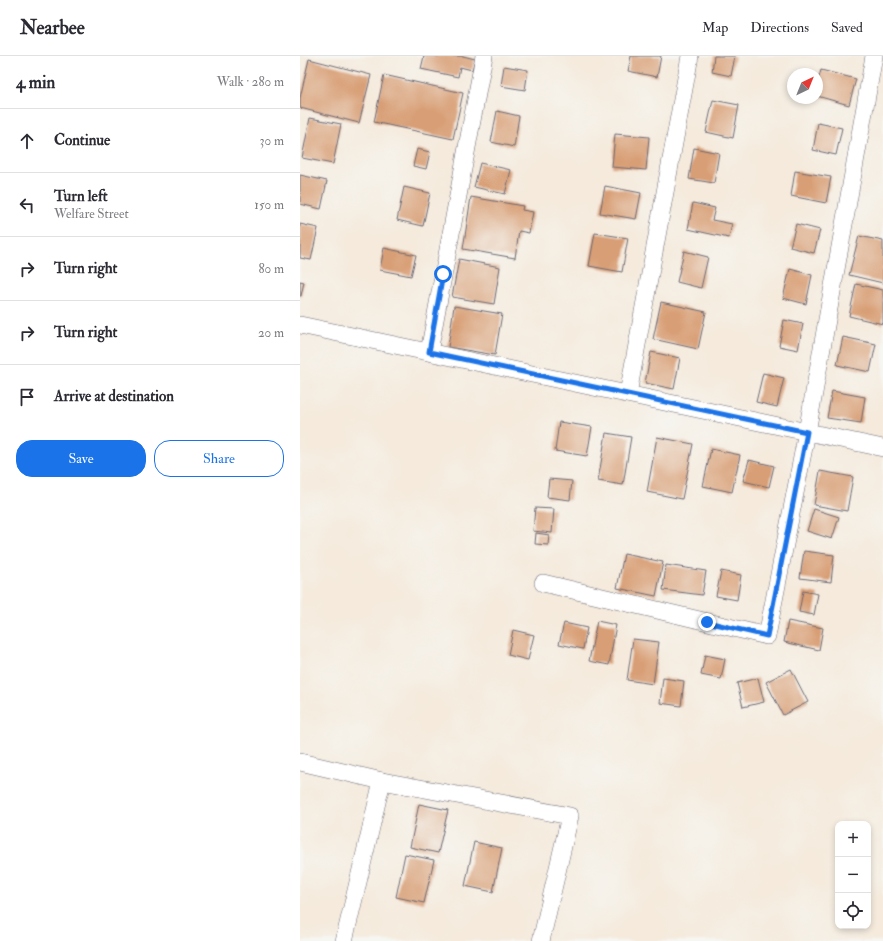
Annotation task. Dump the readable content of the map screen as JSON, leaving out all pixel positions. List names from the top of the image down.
{
  "north": "top right",
  "page": {
    "header": "Nearbee",
    "nav": ["Map", "Directions", "Saved"],
    "heading": ["4 min", "Walk · 280 m"],
    "list": [
      ["Continue", "30 m"],
      ["Turn left", "Welfare Street", "150 m"],
      ["Turn right", "80 m"],
      ["Turn right", "20 m"],
      "Arrive at destination"
    ],
    "buttons": ["Save", "Share"],
    "map_buttons": ["+", "−"]
  }
}
